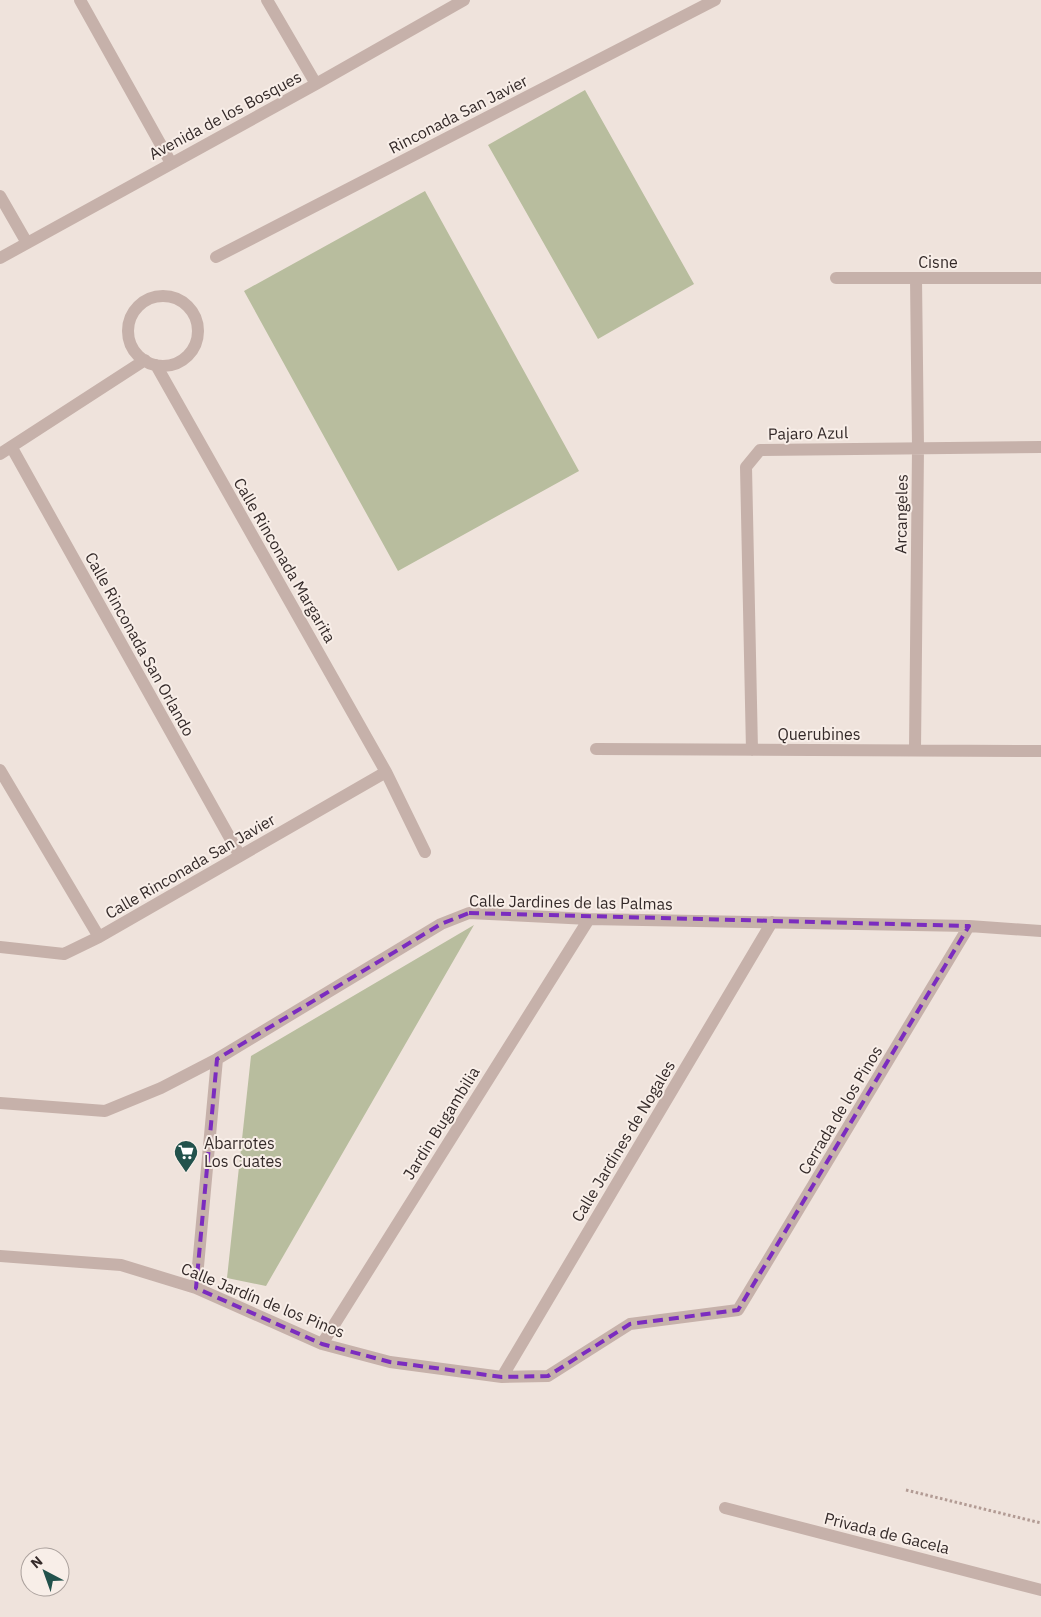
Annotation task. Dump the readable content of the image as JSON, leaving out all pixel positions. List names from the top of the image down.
{
  "streets": {
    "street": [
      "Rinconada San Javier",
      "Avenida de los Bosques",
      "Cisne",
      "Pajaro Azul",
      "Arcangeles",
      "Calle Rinconada Margarita",
      "Calle Rinconada San Orlando",
      "Querubines",
      "Calle Rinconada San Javier",
      "Calle Jardines de las Palmas",
      "Cerrada de los Pinos",
      "Jardin Bugambilia",
      "Calle Jardines de Nogales",
      "Calle Jardín de los Pinos",
      "Privada de Gacela"
    ]
  },
  "crossings": [
    ["Cisne", "Arcangeles"],
    ["Pajaro Azul", "Arcangeles"],
    ["Pajaro Azul", "Querubines"],
    ["Arcangeles", "Querubines"],
    ["Calle Rinconada Margarita", "Calle Rinconada San Javier"],
    ["Calle Rinconada San Orlando", "Calle Rinconada San Javier"],
    ["Calle Jardines de las Palmas", "Cerrada de los Pinos"],
    ["Calle Jardines de las Palmas", "Jardin Bugambilia"],
    ["Calle Jardines de las Palmas", "Calle Jardines de Nogales"],
    ["Cerrada de los Pinos", "Calle Jardín de los Pinos"],
    ["Jardin Bugambilia", "Calle Jardín de los Pinos"],
    ["Calle Jardines de Nogales", "Calle Jardín de los Pinos"]
  ],
  "places": {
    "supermarket": ["Abarrotes Los Cuates"]
  },
  "north": "top left"
}
